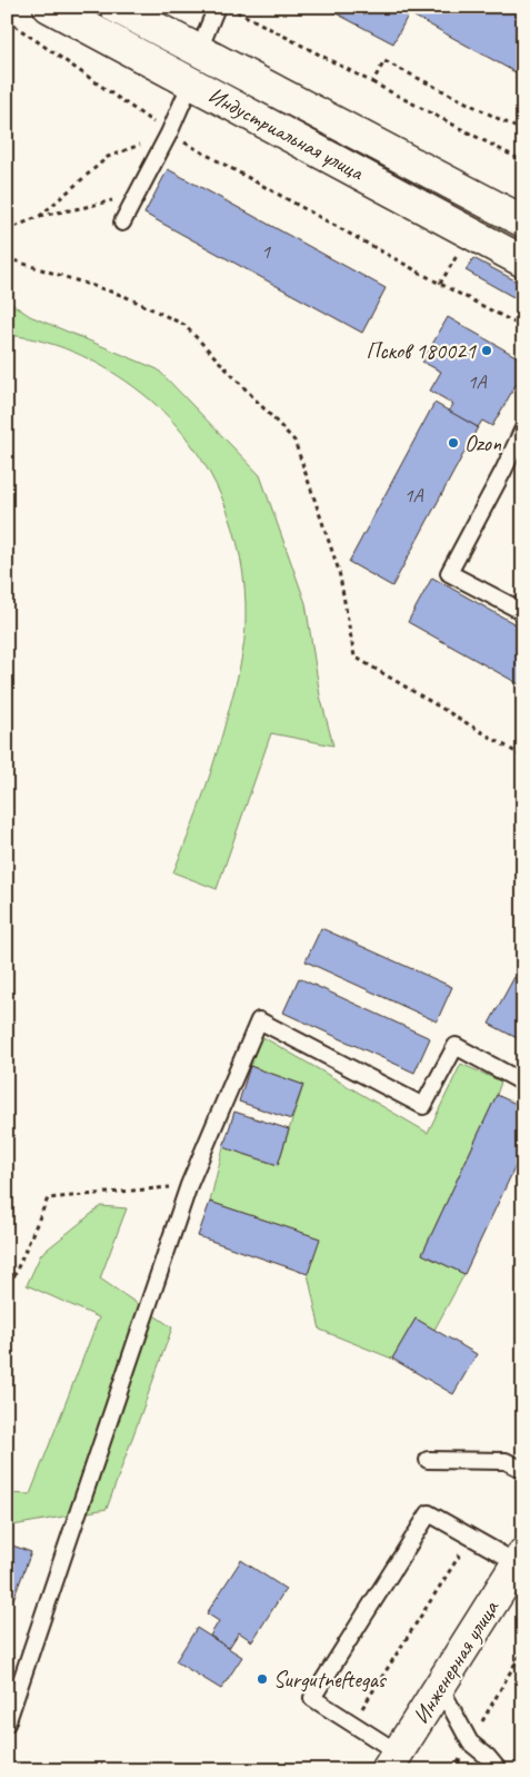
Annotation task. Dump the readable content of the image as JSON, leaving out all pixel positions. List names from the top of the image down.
{
  "streets": {
    "street": ["Индустриальная улица", "Инженерная улица"]
  },
  "places": ["Псков 180021", "Ozon", "Surgutneftegas"],
  "house_numbers": ["1", "1А", "1А"]
}
